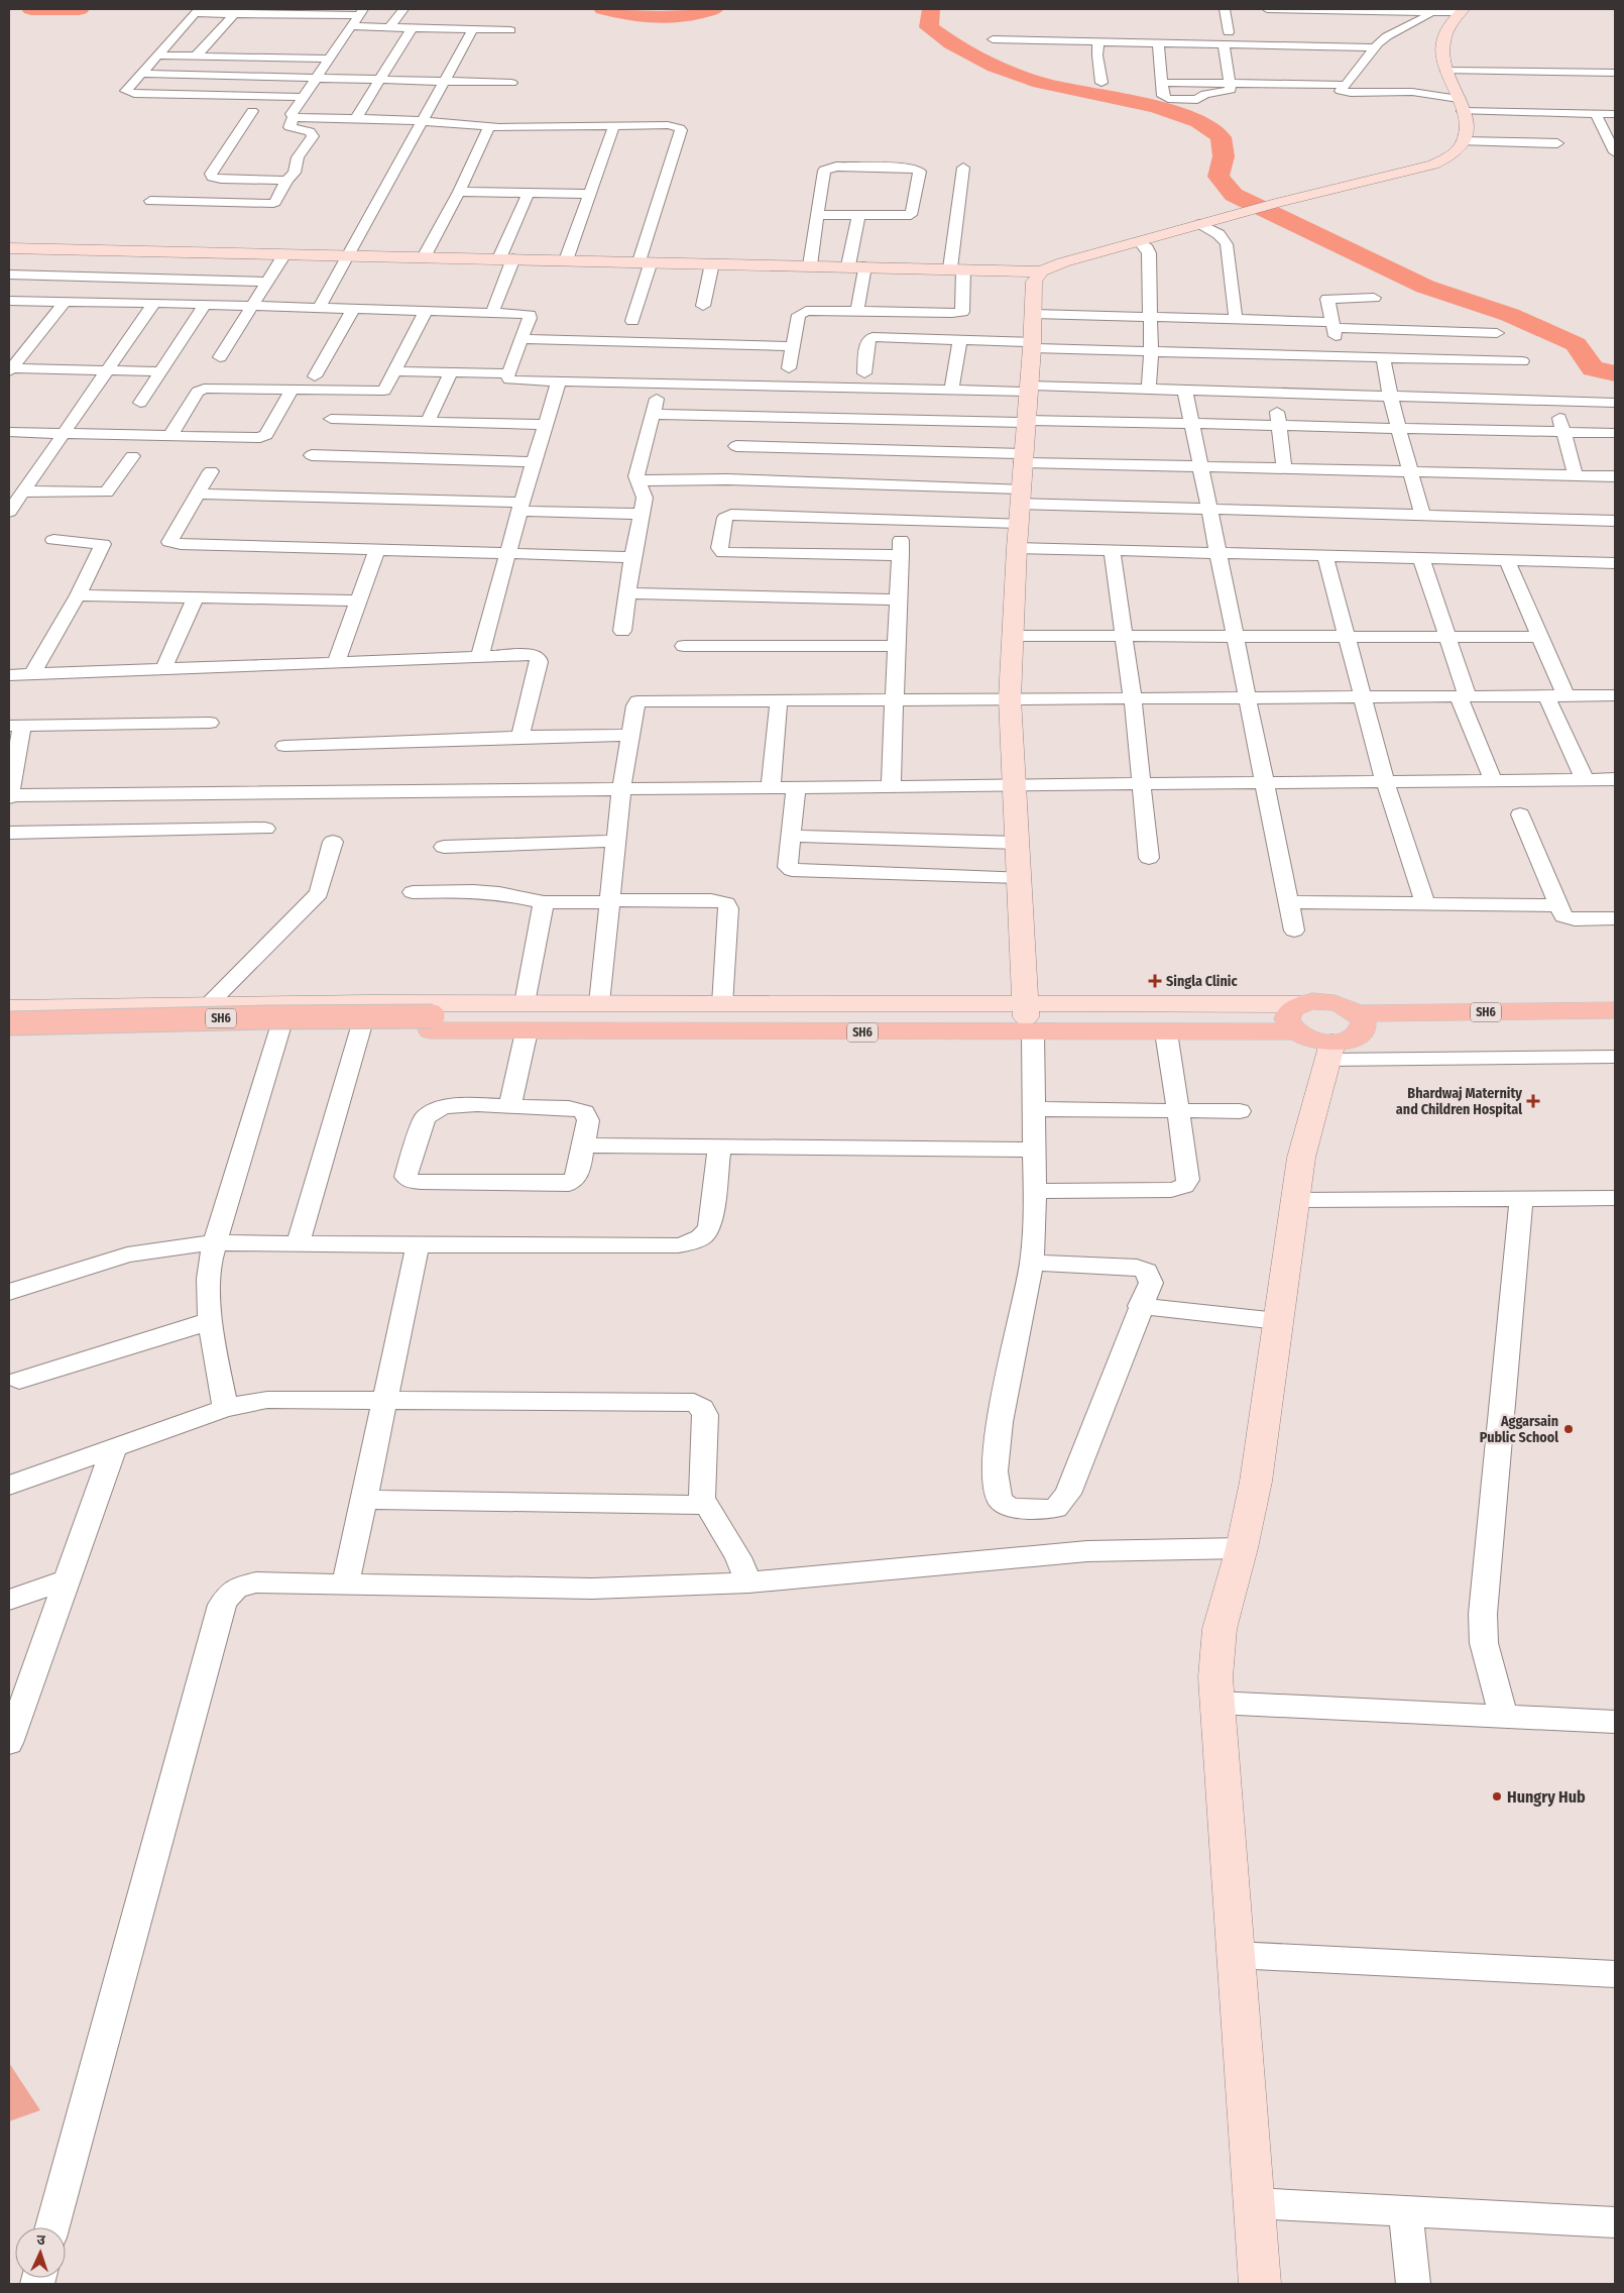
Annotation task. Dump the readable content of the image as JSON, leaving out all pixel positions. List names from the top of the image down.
{
  "streets": {
    "main road": ["SH6"]
  },
  "places": {
    "health": ["Singla Clinic", "Bhardwaj Maternity and Children Hospital"],
    "other": ["Aggarsain Public School", "Hungry Hub"]
  },
  "north": "top"
}
